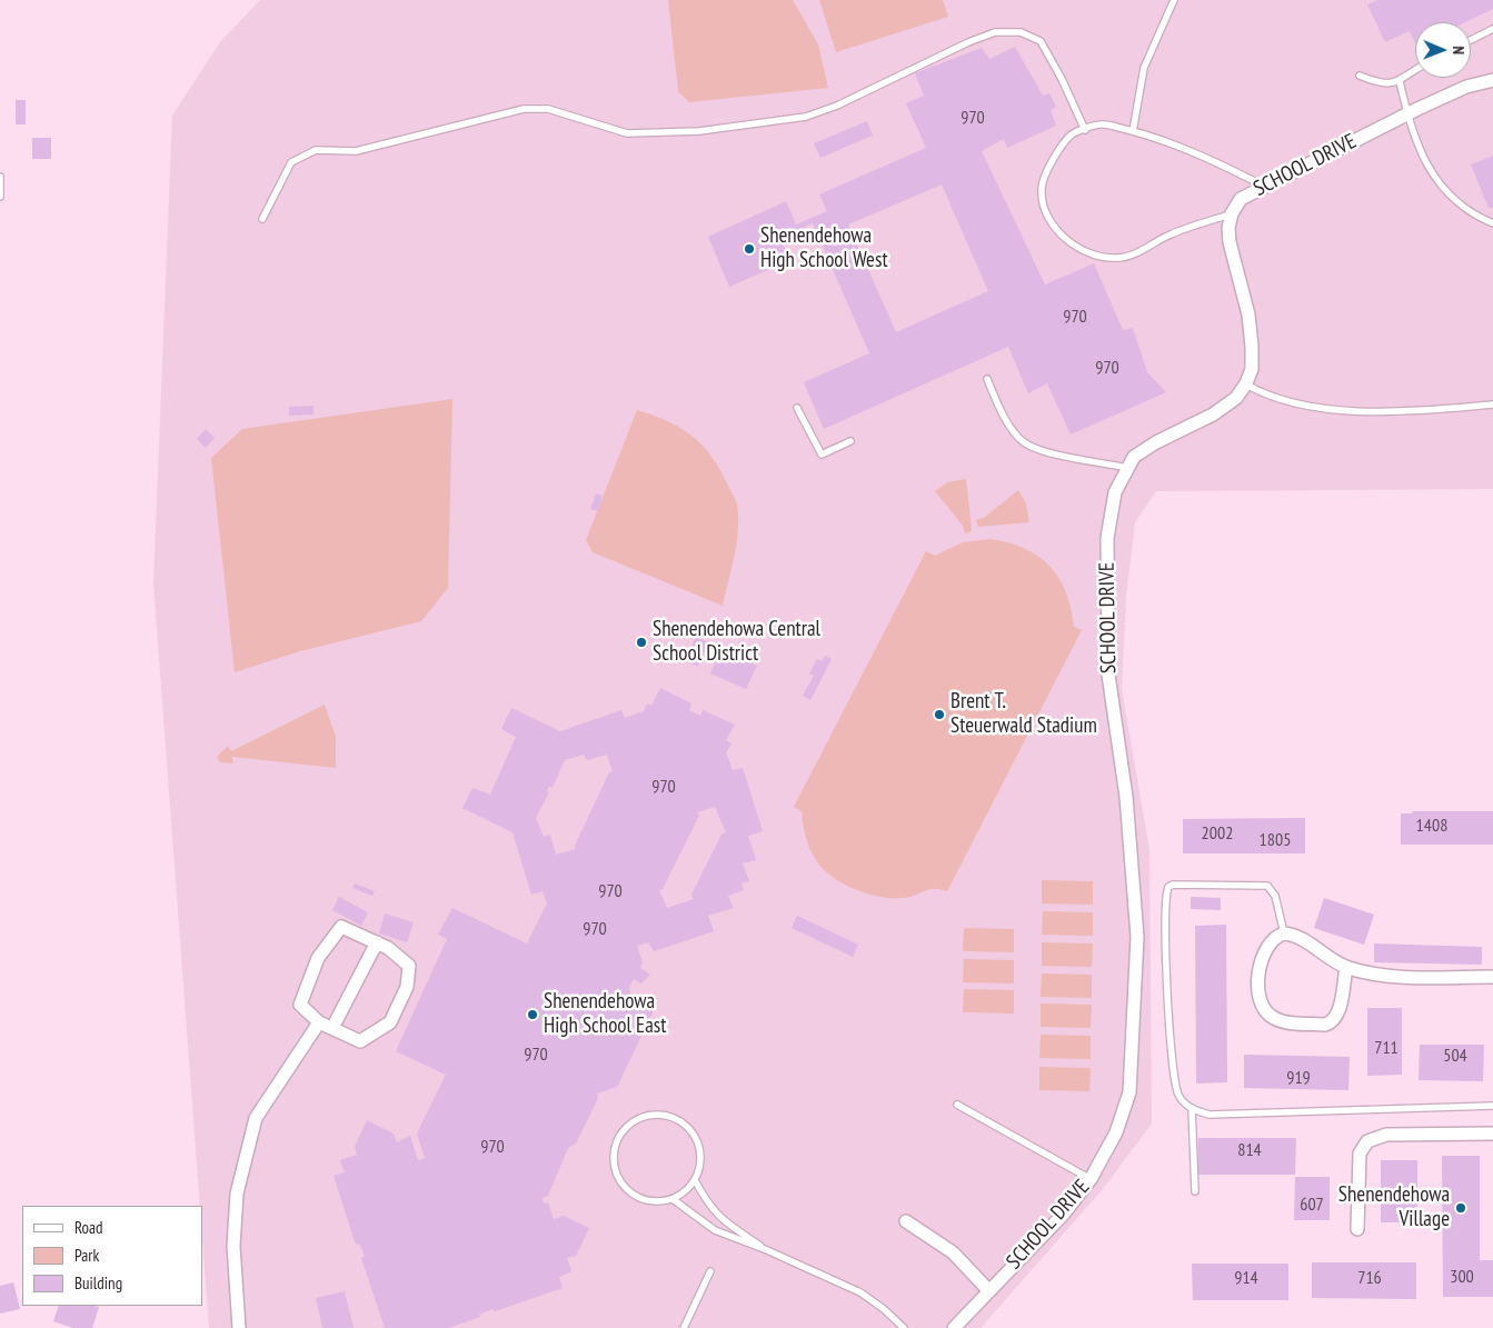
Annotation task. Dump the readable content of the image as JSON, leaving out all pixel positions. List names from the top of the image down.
{
  "streets": {
    "street": ["SCHOOL DRIVE"]
  },
  "places": [
    "Shenendehowa High School West",
    "Shenendehowa Central School District",
    "Brent T. Steuerwald Stadium",
    "Shenendehowa High School East",
    "Shenendehowa Village"
  ],
  "house_numbers": [
    "970",
    "970",
    "970",
    "970",
    "1408",
    "2002",
    "1805",
    "970",
    "970",
    "711",
    "970",
    "504",
    "919",
    "970",
    "814",
    "607",
    "300",
    "914",
    "716"
  ],
  "legend": ["Road", "Park", "Building"],
  "north": "right"
}
